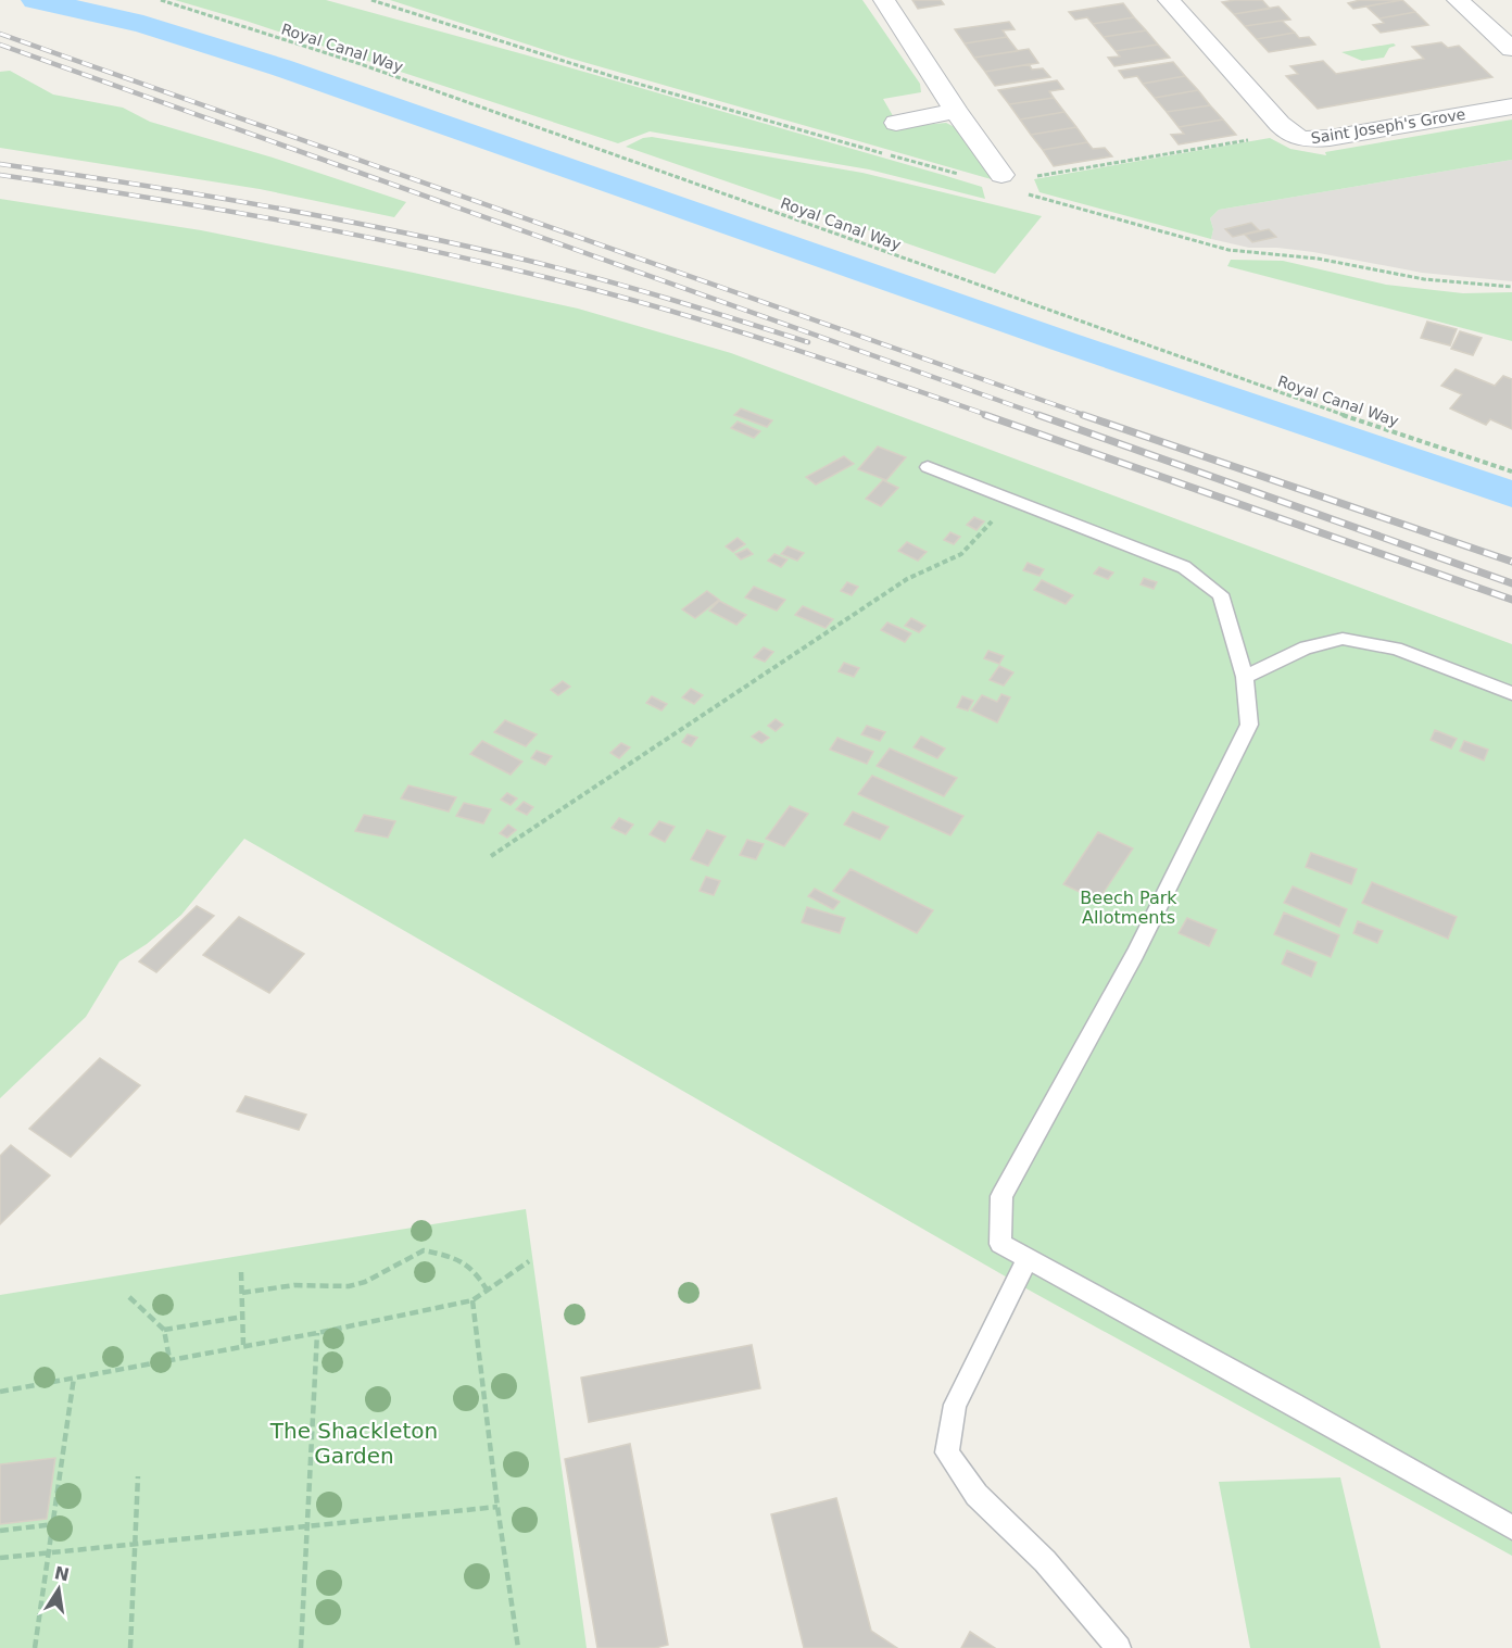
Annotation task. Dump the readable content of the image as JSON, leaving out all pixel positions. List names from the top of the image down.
{
  "streets": {
    "street": ["Saint Joseph's Grove"],
    "path": ["Royal Canal Way"]
  },
  "parks": ["Beech Park Allotments", "The Shackleton Garden"],
  "north": "top"
}
